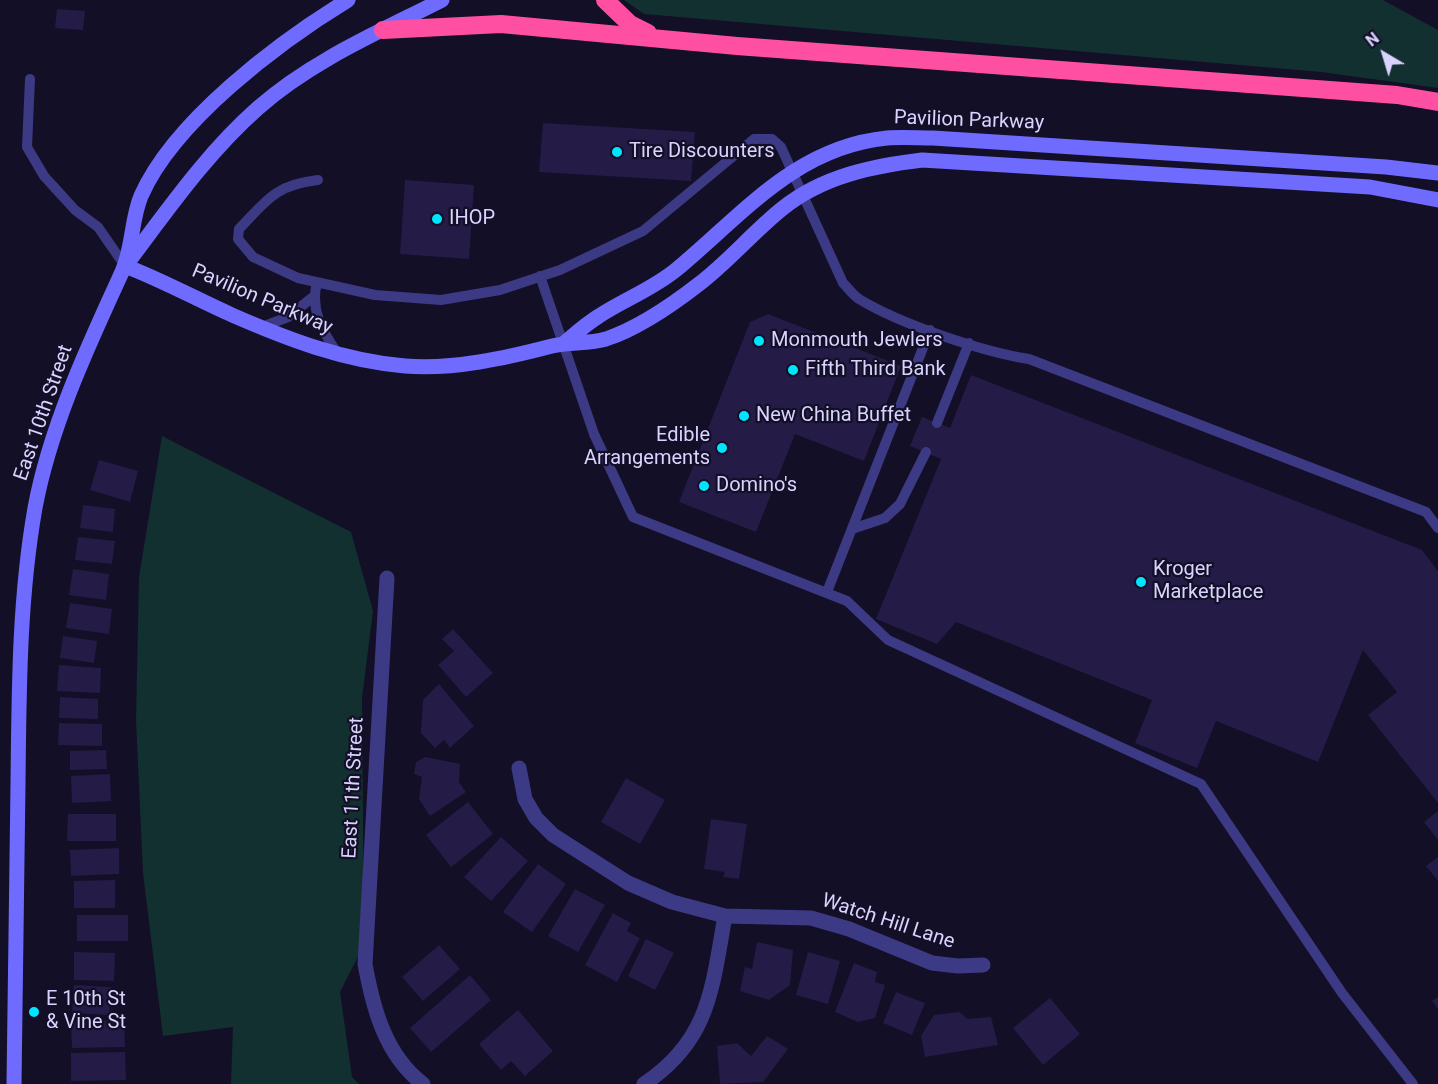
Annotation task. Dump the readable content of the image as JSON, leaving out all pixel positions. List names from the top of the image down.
{
  "streets": {
    "main road": ["Pavilion Parkway", "East 10th Street"],
    "street": ["East 11th Street", "Watch Hill Lane"]
  },
  "crossings": [
    ["Pavilion Parkway", "East 10th Street"]
  ],
  "places": [
    "Tire Discounters",
    "IHOP",
    "Monmouth Jewlers",
    "Fifth Third Bank",
    "New China Buffet",
    "Edible Arrangements",
    "Domino's",
    "Kroger Marketplace",
    "E 10th St & Vine St"
  ],
  "north": "top left"
}
